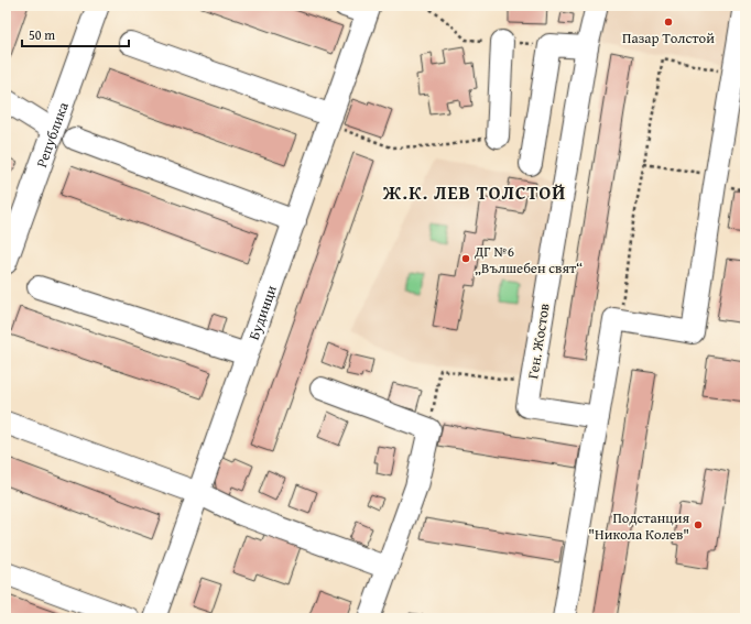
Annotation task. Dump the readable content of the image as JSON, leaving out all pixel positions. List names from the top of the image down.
{
  "streets": {
    "street": ["Република", "Будинци", "Ген. Жостов"]
  },
  "districts": ["Ж.К. ЛЕВ ТОЛСТОЙ"],
  "places": ["Пазар Толстой", "ДГ №6 „Вълшебен свят“", "Подстанция \"Никола Колев\""],
  "scale_bar": "50 m"
}
